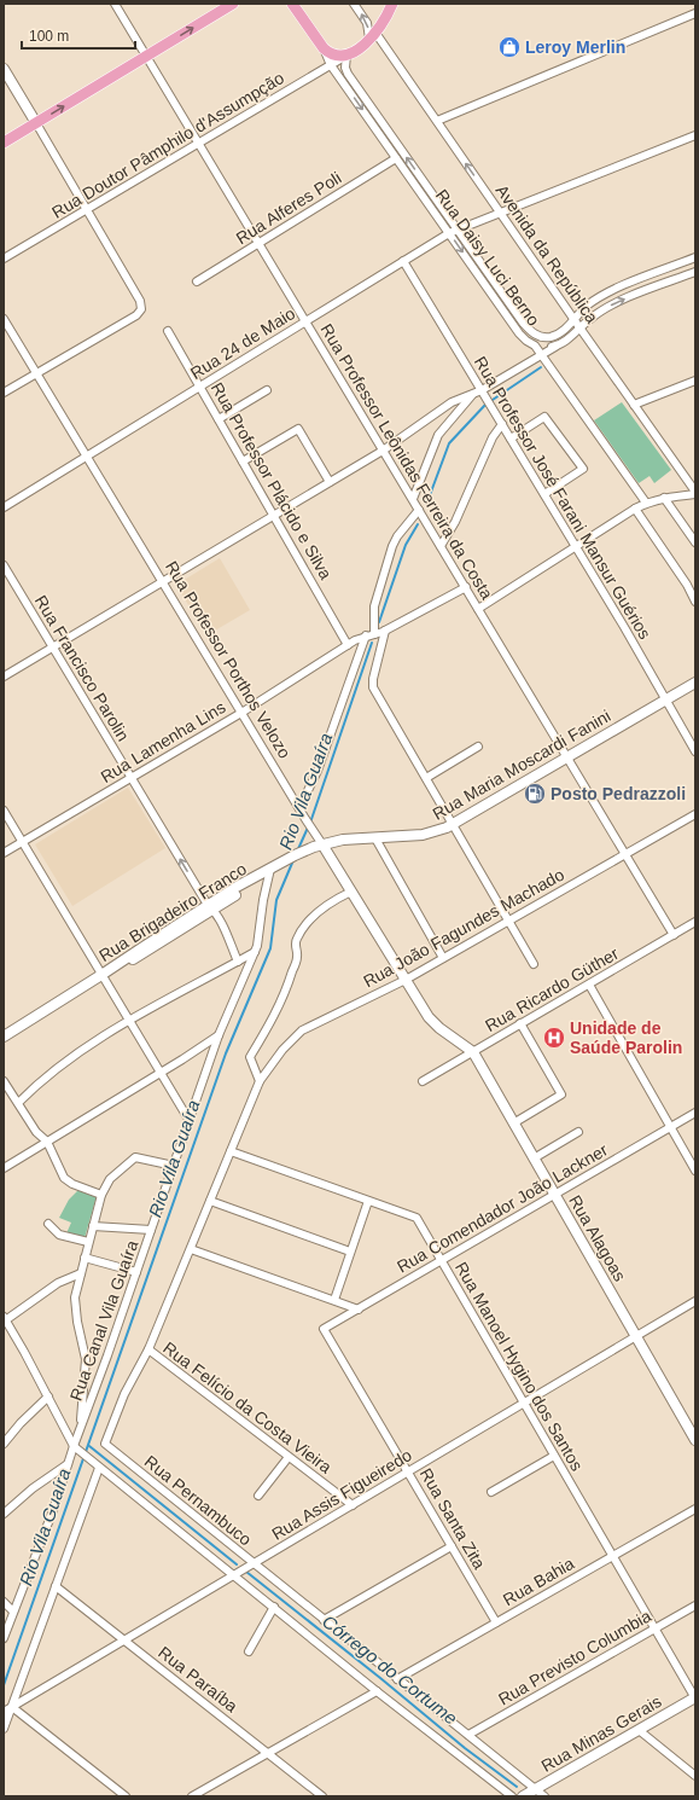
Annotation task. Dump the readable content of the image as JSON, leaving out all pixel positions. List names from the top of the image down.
{
  "streets": {
    "main road": ["Rua Daisy Luci Berno"],
    "street": [
      "Rua Doutor Pâmphilo d'Assumpção",
      "Rua Alferes Poli",
      "Avenida da República",
      "Rua 24 de Maio",
      "Rua Professor Leônidas Ferreira da Costa",
      "Rua Professor Plácido e Silva",
      "Rua Professor José Farani Mansur Guérios",
      "Rua Professor Porthos Velozo",
      "Rua Francisco Parolin",
      "Rua Lamenha Lins",
      "Rua Maria Moscardi Fanini",
      "Rua Brigadeiro Franco",
      "Rua João Fagundes Machado",
      "Rua Ricardo Güther",
      "Rua Comendador João Lackner",
      "Rua Alagoas",
      "Rua Canal Vila Guaíra",
      "Rua Manoel Hygino dos Santos",
      "Rua Felício da Costa Vieira",
      "Rua Assis Figueiredo",
      "Rua Pernambuco",
      "Rua Santa Zita",
      "Rua Bahia",
      "Rua Previsto Columbia",
      "Rua Paraíba",
      "Rua Minas Gerais"
    ]
  },
  "crossings": [
    ["Rua Doutor Pâmphilo d'Assumpção", "Rua Daisy Luci Berno"],
    ["Rua Doutor Pâmphilo d'Assumpção", "Rua Professor Leônidas Ferreira da Costa"],
    ["Rua Alferes Poli", "Rua Daisy Luci Berno"],
    ["Rua Alferes Poli", "Rua Professor Leônidas Ferreira da Costa"],
    ["Avenida da República", "Rua Daisy Luci Berno"],
    ["Avenida da República", "Rua 24 de Maio"],
    ["Rua Daisy Luci Berno", "Rua 24 de Maio"],
    ["Rua 24 de Maio", "Rua Professor Leônidas Ferreira da Costa"],
    ["Rua 24 de Maio", "Rua Professor Plácido e Silva"],
    ["Rua 24 de Maio", "Rua Professor José Farani Mansur Guérios"],
    ["Rua 24 de Maio", "Rua Professor Porthos Velozo"],
    ["Rua Professor Leônidas Ferreira da Costa", "Rua Lamenha Lins"],
    ["Rua Professor Leônidas Ferreira da Costa", "Rua Maria Moscardi Fanini"],
    ["Rua Professor Leônidas Ferreira da Costa", "Rua João Fagundes Machado"],
    ["Rua Professor Leônidas Ferreira da Costa", "Rua Ricardo Güther"],
    ["Rua Professor Plácido e Silva", "Rua Lamenha Lins"],
    ["Rua Professor José Farani Mansur Guérios", "Rua Maria Moscardi Fanini"],
    ["Rua Professor Porthos Velozo", "Rua Lamenha Lins"],
    ["Rua Professor Porthos Velozo", "Rua Maria Moscardi Fanini"],
    ["Rua Professor Porthos Velozo", "Rua Brigadeiro Franco"],
    ["Rua Professor Porthos Velozo", "Rua João Fagundes Machado"],
    ["Rua Professor Porthos Velozo", "Rua Ricardo Güther"],
    ["Rua Professor Porthos Velozo", "Rua Alagoas"],
    ["Rua Francisco Parolin", "Rua Lamenha Lins"],
    ["Rua Francisco Parolin", "Rua Brigadeiro Franco"],
    ["Rua Maria Moscardi Fanini", "Rua Brigadeiro Franco"],
    ["Rua Brigadeiro Franco", "Rua Canal Vila Guaíra"],
    ["Rua Ricardo Güther", "Rua Alagoas"],
    ["Rua Comendador João Lackner", "Rua Alagoas"],
    ["Rua Comendador João Lackner", "Rua Manoel Hygino dos Santos"],
    ["Rua Comendador João Lackner", "Rua Santa Zita"],
    ["Rua Alagoas", "Rua Assis Figueiredo"],
    ["Rua Manoel Hygino dos Santos", "Rua Assis Figueiredo"],
    ["Rua Manoel Hygino dos Santos", "Rua Bahia"],
    ["Rua Manoel Hygino dos Santos", "Rua Previsto Columbia"],
    ["Rua Manoel Hygino dos Santos", "Rua Minas Gerais"],
    ["Rua Felício da Costa Vieira", "Rua Assis Figueiredo"],
    ["Rua Felício da Costa Vieira", "Rua Pernambuco"],
    ["Rua Assis Figueiredo", "Rua Pernambuco"],
    ["Rua Assis Figueiredo", "Rua Santa Zita"],
    ["Rua Assis Figueiredo", "Rua Paraíba"],
    ["Rua Pernambuco", "Rua Bahia"],
    ["Rua Pernambuco", "Rua Previsto Columbia"],
    ["Rua Pernambuco", "Rua Minas Gerais"],
    ["Rua Santa Zita", "Rua Bahia"]
  ],
  "water": ["Rio Vila Guaíra", "Córrego do Cortume"],
  "places": {
    "shop": ["Leroy Merlin"],
    "fuel station": ["Posto Pedrazzoli"],
    "hospital": ["Unidade de Saúde Parolin"]
  },
  "scale_bar": "100 m"
}
